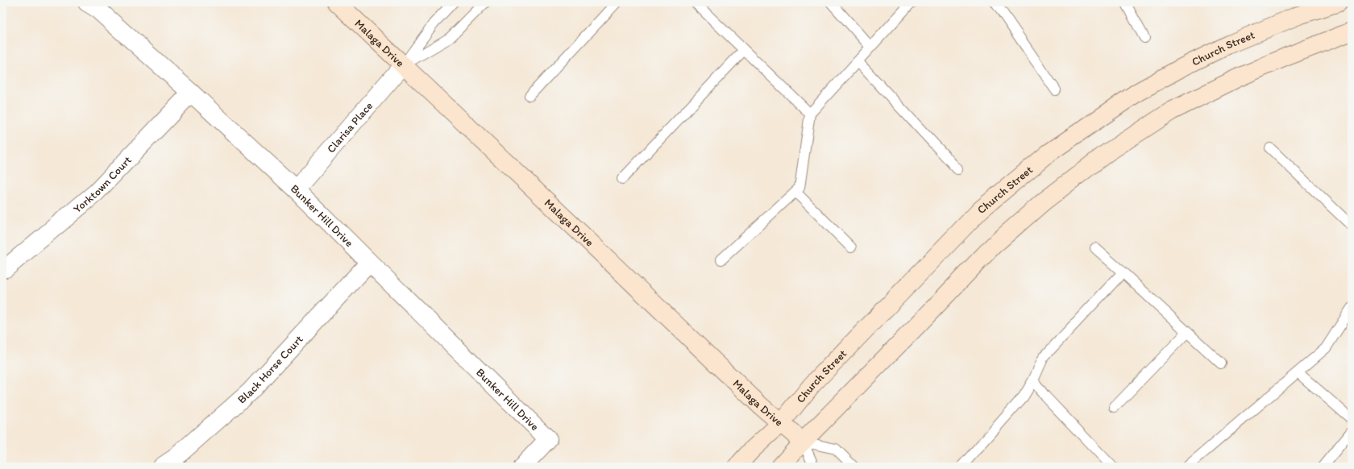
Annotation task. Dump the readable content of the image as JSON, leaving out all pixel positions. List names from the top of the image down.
{
  "streets": {
    "main road": ["Malaga Drive", "Church Street"],
    "street": [
      "Clarisa Place",
      "Yorktown Court",
      "Bunker Hill Drive",
      "Black Horse Court"
    ]
  },
  "crossings": [
    ["Malaga Drive", "Church Street"],
    ["Malaga Drive", "Clarisa Place"],
    ["Clarisa Place", "Bunker Hill Drive"],
    ["Yorktown Court", "Bunker Hill Drive"],
    ["Bunker Hill Drive", "Black Horse Court"]
  ]
}
